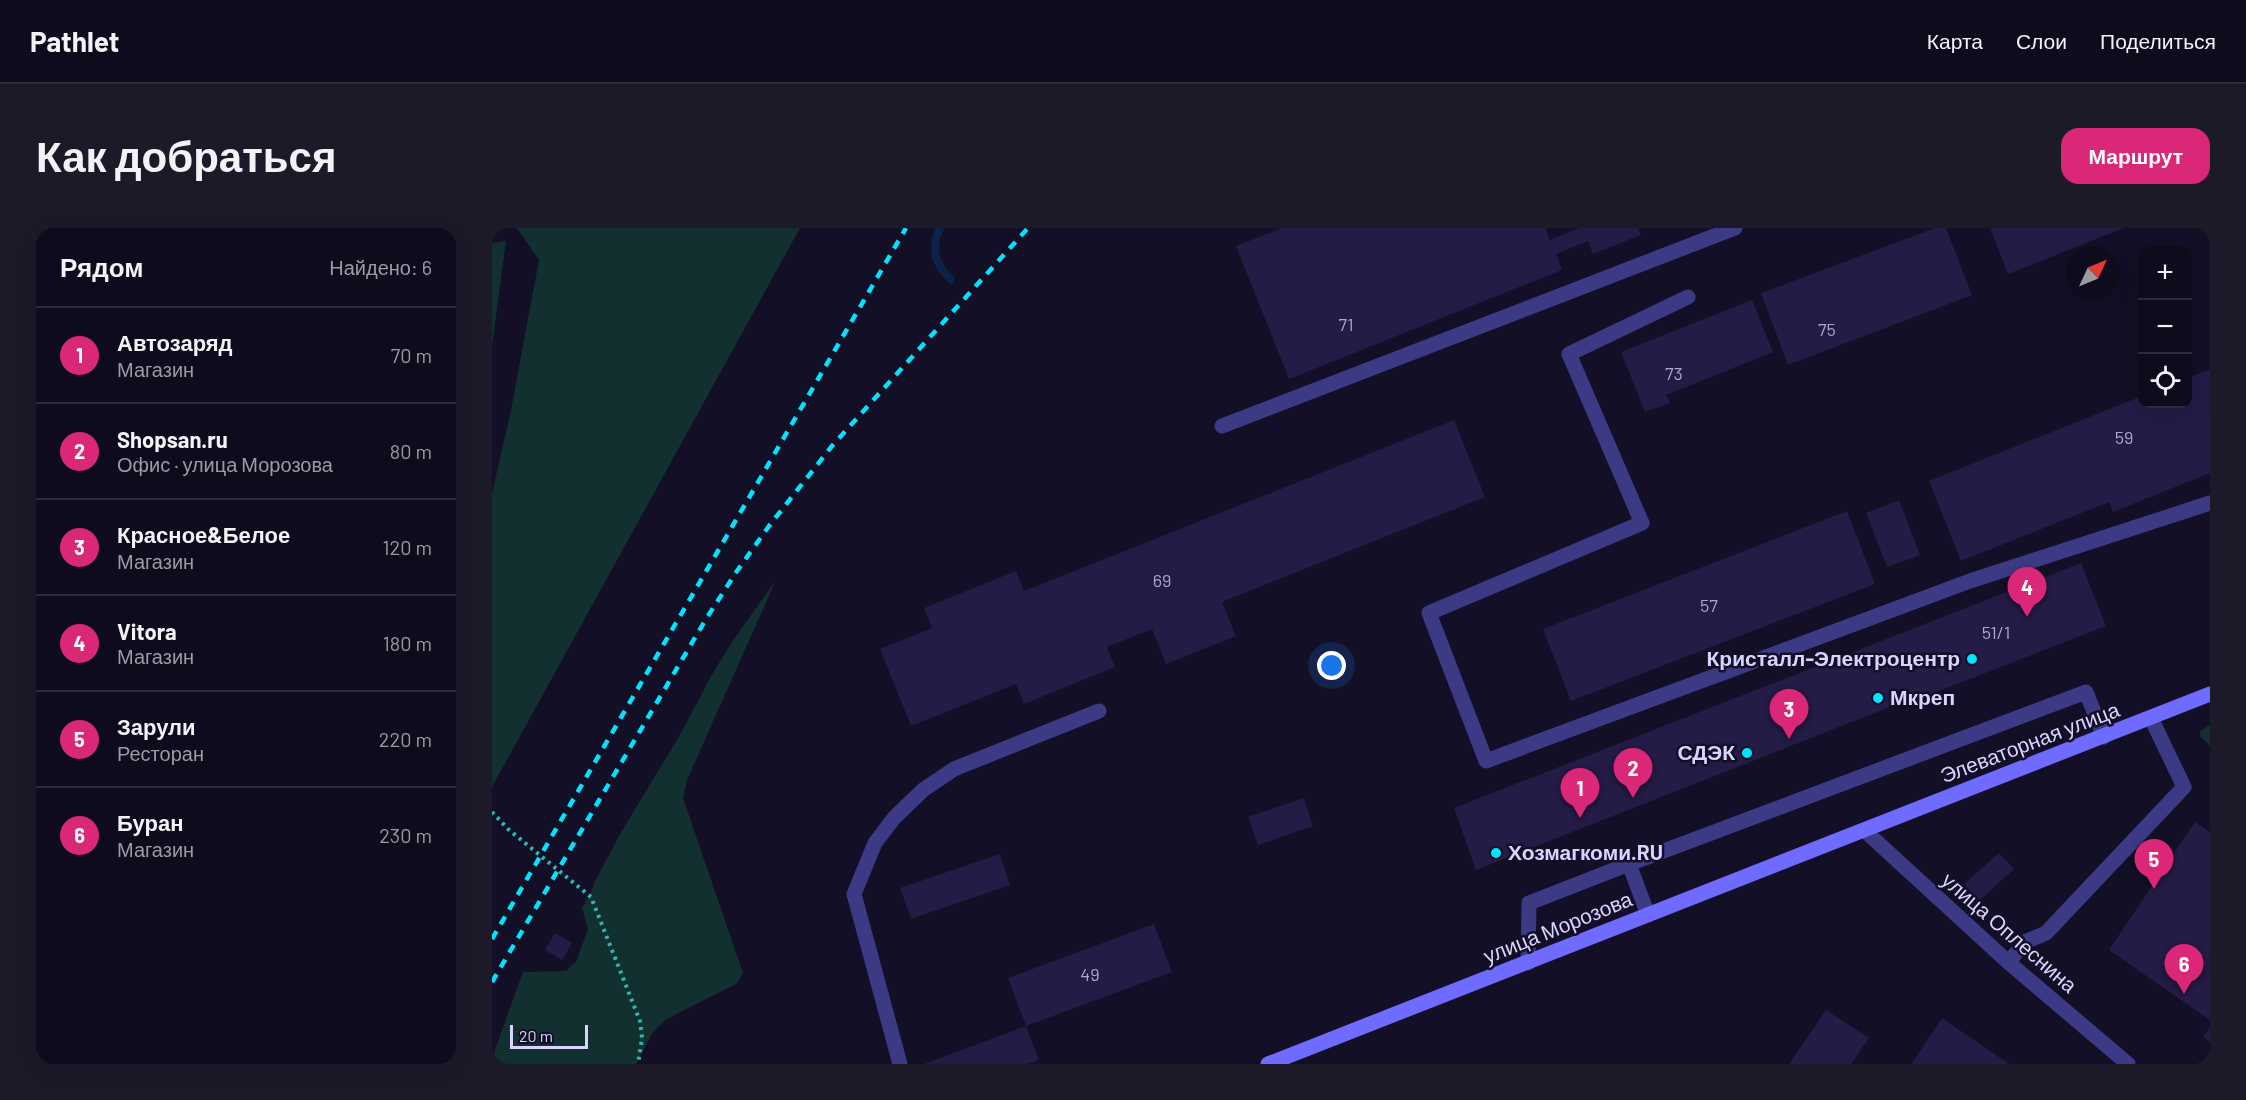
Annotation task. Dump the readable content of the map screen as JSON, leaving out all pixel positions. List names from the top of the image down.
{
  "streets": {
    "main road": ["Элеваторная улица", "улица Морозова"],
    "street": ["улица Оплеснина"]
  },
  "crossings": [
    ["Элеваторная улица", "улица Морозова"],
    ["Элеваторная улица", "улица Оплеснина"],
    ["улица Морозова", "улица Оплеснина"]
  ],
  "places": [
    "Кристалл-Электроцентр",
    "Мкреп",
    "СДЭК",
    "Хозмагкоми.RU"
  ],
  "house_numbers": [
    "71",
    "75",
    "73",
    "59",
    "69",
    "57",
    "51/1",
    "49"
  ],
  "scale_bar": "20 m",
  "north": "top right",
  "page": {
    "header": "Pathlet",
    "nav": ["Карта", "Слои", "Поделиться"],
    "buttons": "Маршрут",
    "title": "Как добраться",
    "heading": ["Рядом", "Найдено: 6"],
    "map_buttons": ["+", "−"],
    "list": [
      {
        "mark": "1",
        "name": "Автозаряд",
        "note": "Магазин",
        "value": "70 m"
      },
      {
        "mark": "2",
        "name": "Shopsan.ru",
        "note": "Офис · улица Морозова",
        "value": "80 m"
      },
      {
        "mark": "3",
        "name": "Красное&Белое",
        "note": "Магазин",
        "value": "120 m"
      },
      {
        "mark": "4",
        "name": "Vitora",
        "note": "Магазин",
        "value": "180 m"
      },
      {
        "mark": "5",
        "name": "Зарули",
        "note": "Ресторан",
        "value": "220 m"
      },
      {
        "mark": "6",
        "name": "Буран",
        "note": "Магазин",
        "value": "230 m"
      }
    ],
    "pins": [
      "4",
      "3",
      "2",
      "1",
      "5",
      "6"
    ],
    "scale": "20 m"
  }
}
